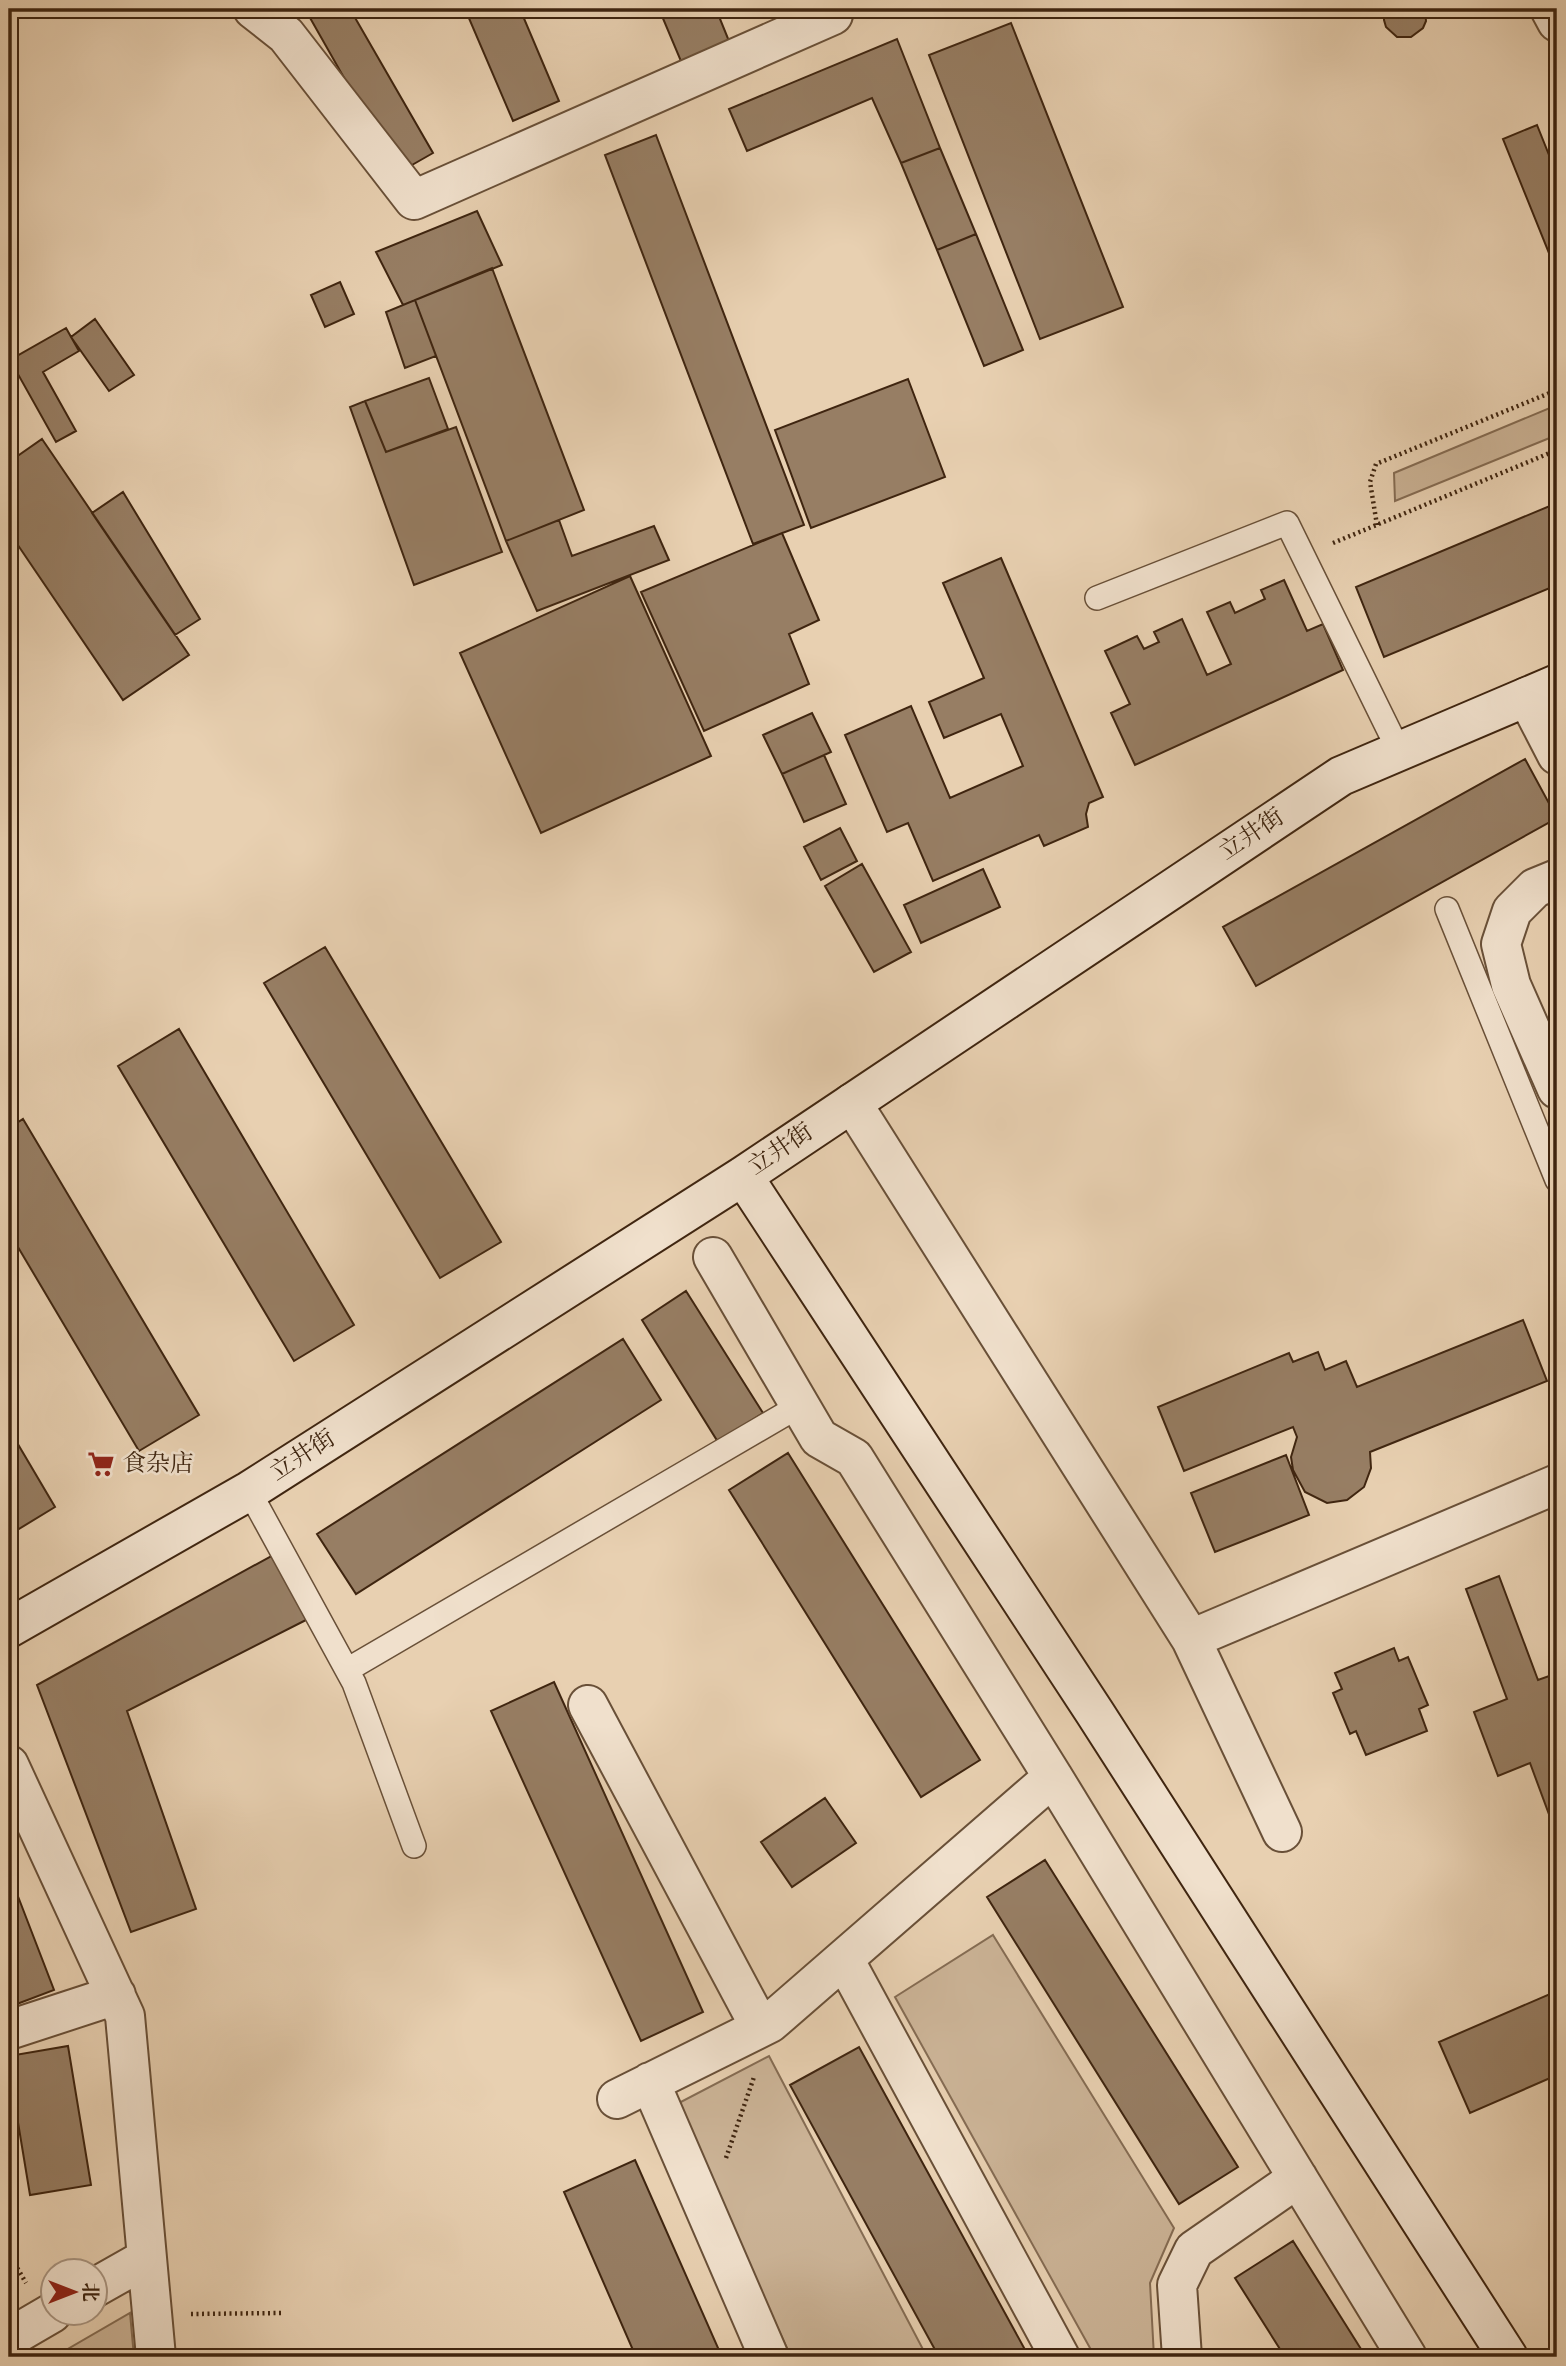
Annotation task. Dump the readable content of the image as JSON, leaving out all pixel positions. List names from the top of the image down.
{
  "streets": {
    "street": ["立井街"]
  },
  "places": {
    "supermarket": ["食杂店"]
  },
  "north": "right"
}
